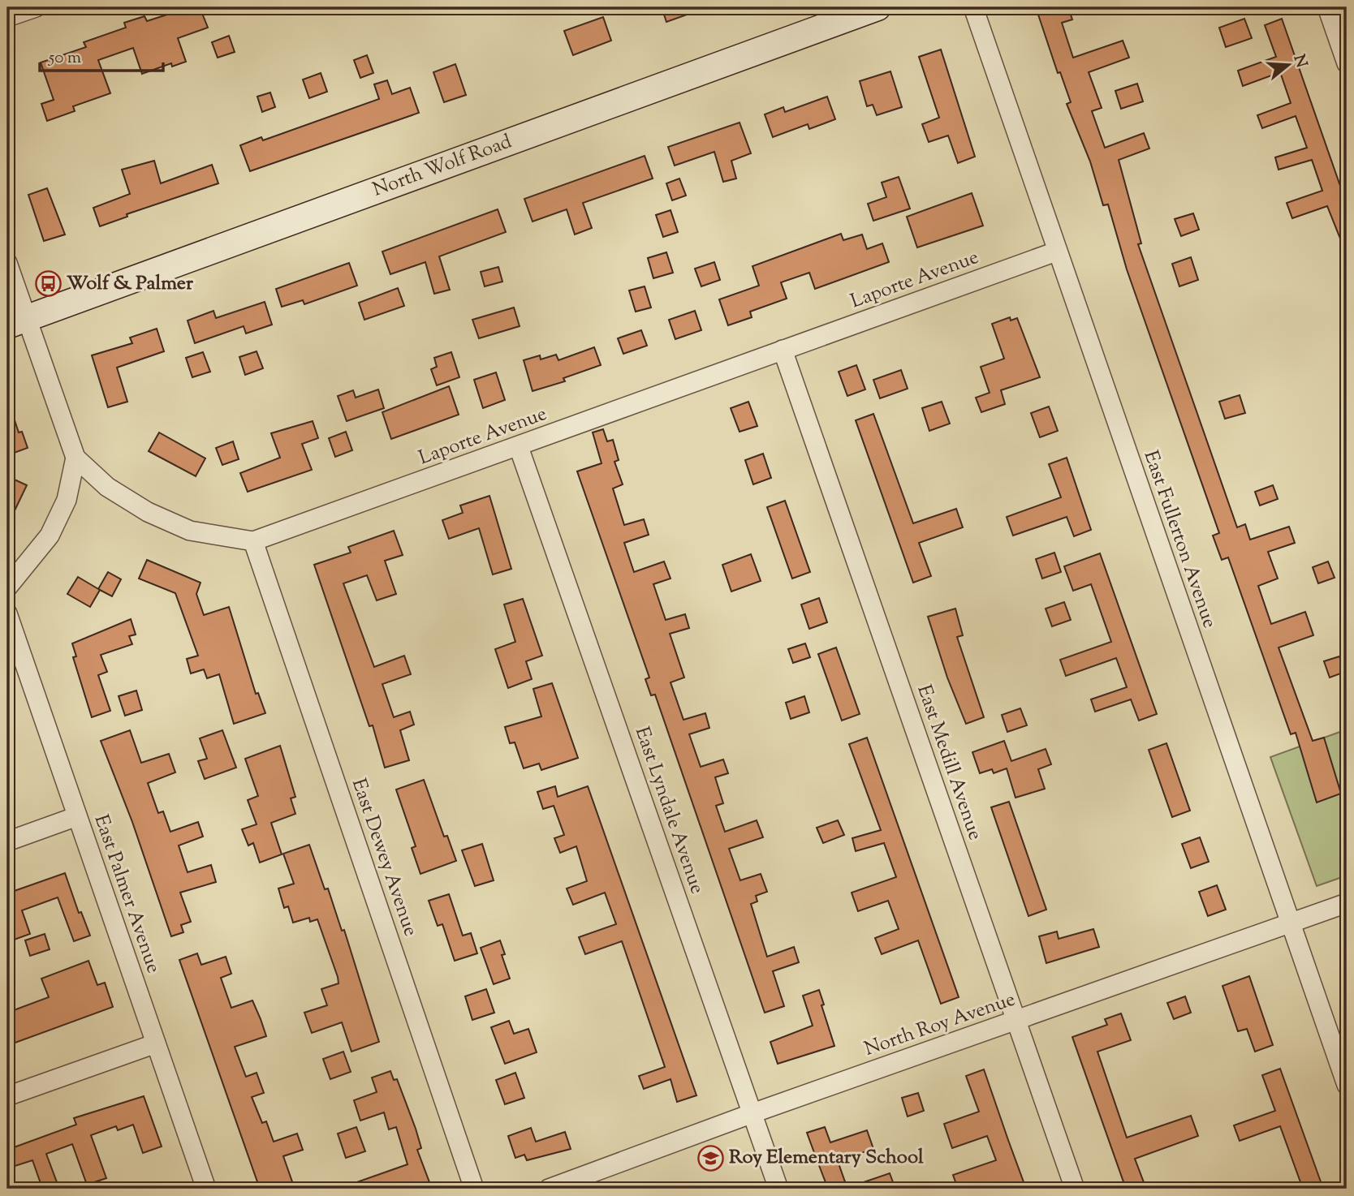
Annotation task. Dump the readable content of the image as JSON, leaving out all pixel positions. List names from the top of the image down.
{
  "streets": {
    "main road": ["North Wolf Road"],
    "street": [
      "Laporte Avenue",
      "East Fullerton Avenue",
      "East Medill Avenue",
      "East Lyndale Avenue",
      "East Dewey Avenue",
      "East Palmer Avenue",
      "North Roy Avenue"
    ]
  },
  "crossings": [
    ["Laporte Avenue", "East Fullerton Avenue"],
    ["Laporte Avenue", "East Medill Avenue"],
    ["Laporte Avenue", "East Lyndale Avenue"],
    ["Laporte Avenue", "East Dewey Avenue"],
    ["East Fullerton Avenue", "North Roy Avenue"],
    ["East Medill Avenue", "North Roy Avenue"],
    ["East Lyndale Avenue", "North Roy Avenue"]
  ],
  "places": {
    "bus stop": ["Wolf & Palmer"],
    "school or university": ["Roy Elementary School"]
  },
  "scale_bar": "50 m",
  "north": "right"
}
